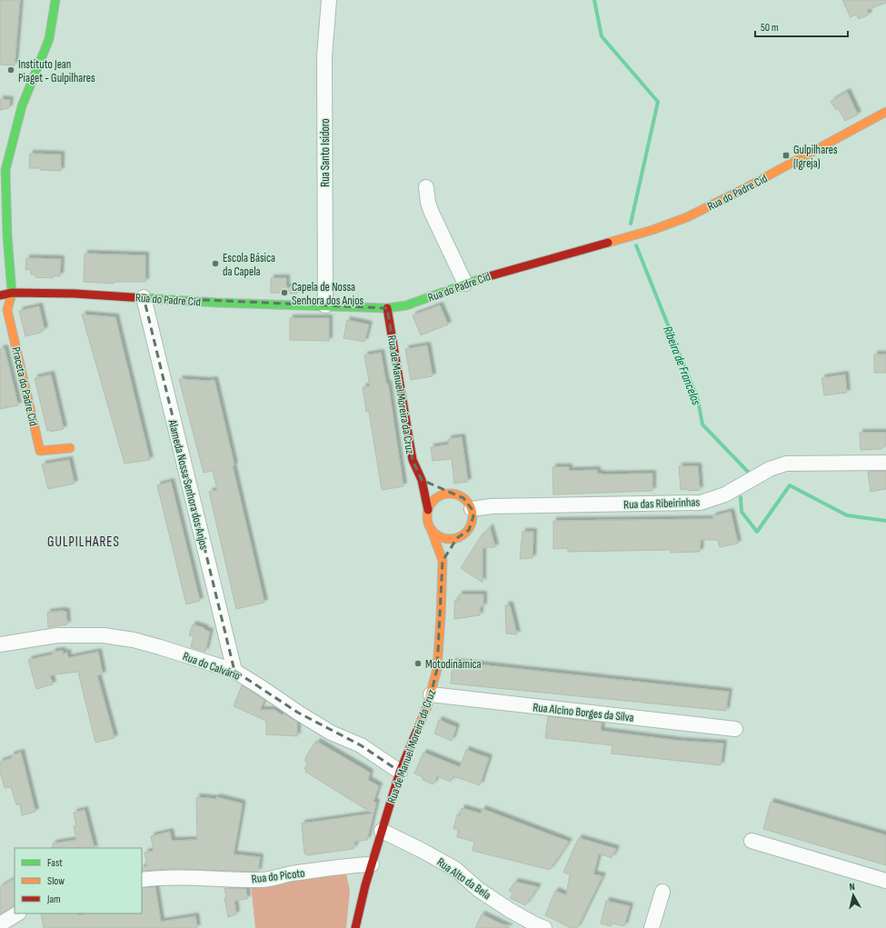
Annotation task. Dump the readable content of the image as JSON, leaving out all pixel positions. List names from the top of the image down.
{
  "streets": {
    "street": [
      "Rua Santo Isidoro",
      "Rua do Padre Cid",
      "Praceta do Padre Cid",
      "Rua de Manuel Moreira da Cruz",
      "Alameda Nossa Senhora dos Anjos",
      "Rua das Ribeirinhas",
      "Rua do Calvário",
      "Rua Alcino Borges da Silva",
      "Rua do Picoto",
      "Rua Alto da Bela"
    ]
  },
  "crossings": [
    ["Rua Santo Isidoro", "Rua do Padre Cid"],
    ["Rua do Padre Cid", "Praceta do Padre Cid"],
    ["Rua do Padre Cid", "Rua de Manuel Moreira da Cruz"],
    ["Rua do Padre Cid", "Alameda Nossa Senhora dos Anjos"],
    ["Rua de Manuel Moreira da Cruz", "Rua das Ribeirinhas"],
    ["Rua de Manuel Moreira da Cruz", "Rua do Calvário"],
    ["Rua de Manuel Moreira da Cruz", "Rua Alcino Borges da Silva"],
    ["Rua de Manuel Moreira da Cruz", "Rua do Picoto"],
    ["Rua de Manuel Moreira da Cruz", "Rua Alto da Bela"],
    ["Alameda Nossa Senhora dos Anjos", "Rua do Calvário"]
  ],
  "districts": ["GULPILHARES"],
  "water": ["Ribeira de Francelos"],
  "places": {
    "other": [
      "Instituto Jean Piaget - Gulpilhares",
      "Escola Básica da Capela",
      "Capela de Nossa Senhora dos Anjos",
      "Motodinâmica"
    ],
    "transit": ["Gulpilhares (Igreja)"]
  },
  "legend": ["Fast", "Slow", "Jam"],
  "scale_bar": "50 m",
  "north": "top"
}
